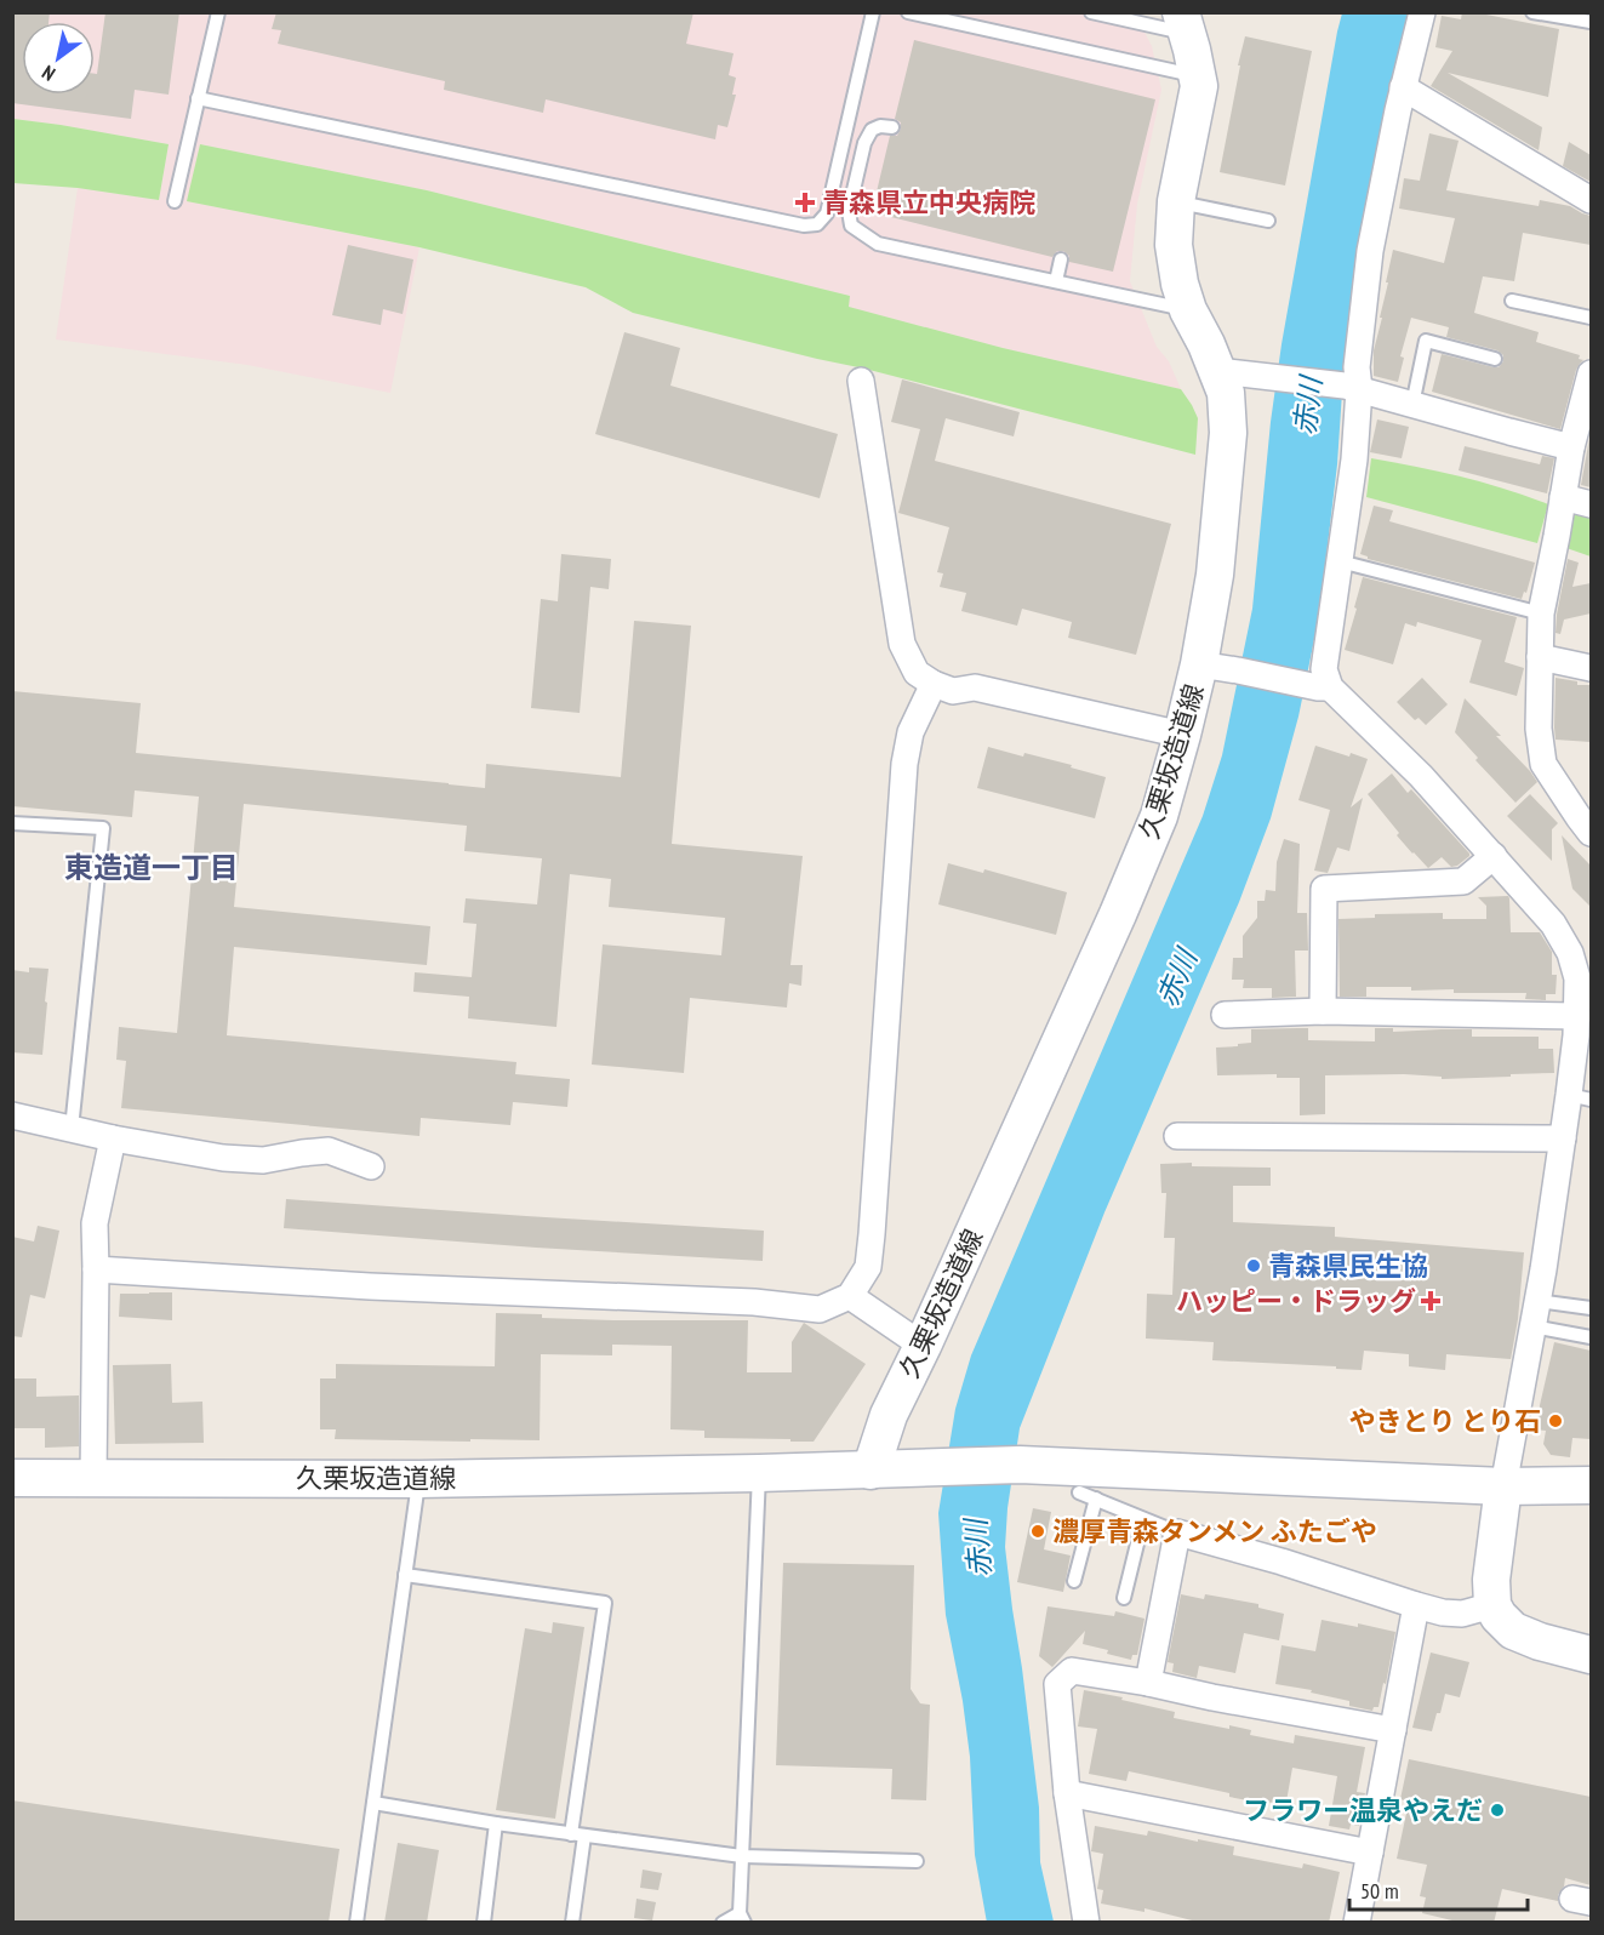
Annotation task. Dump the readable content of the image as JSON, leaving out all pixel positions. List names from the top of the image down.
{
  "streets": {
    "main road": ["久栗坂造道線"]
  },
  "districts": ["東造道一丁目"],
  "water": ["赤川"],
  "places": {
    "health": ["青森県立中央病院", "ハッピー・ドラッグ"],
    "other": [
      "青森県民生協",
      "やきとり とり石",
      "濃厚青森タンメン ふたごや",
      "フラワー温泉やえだ"
    ]
  },
  "scale_bar": "50 m",
  "north": "bottom left"
}
